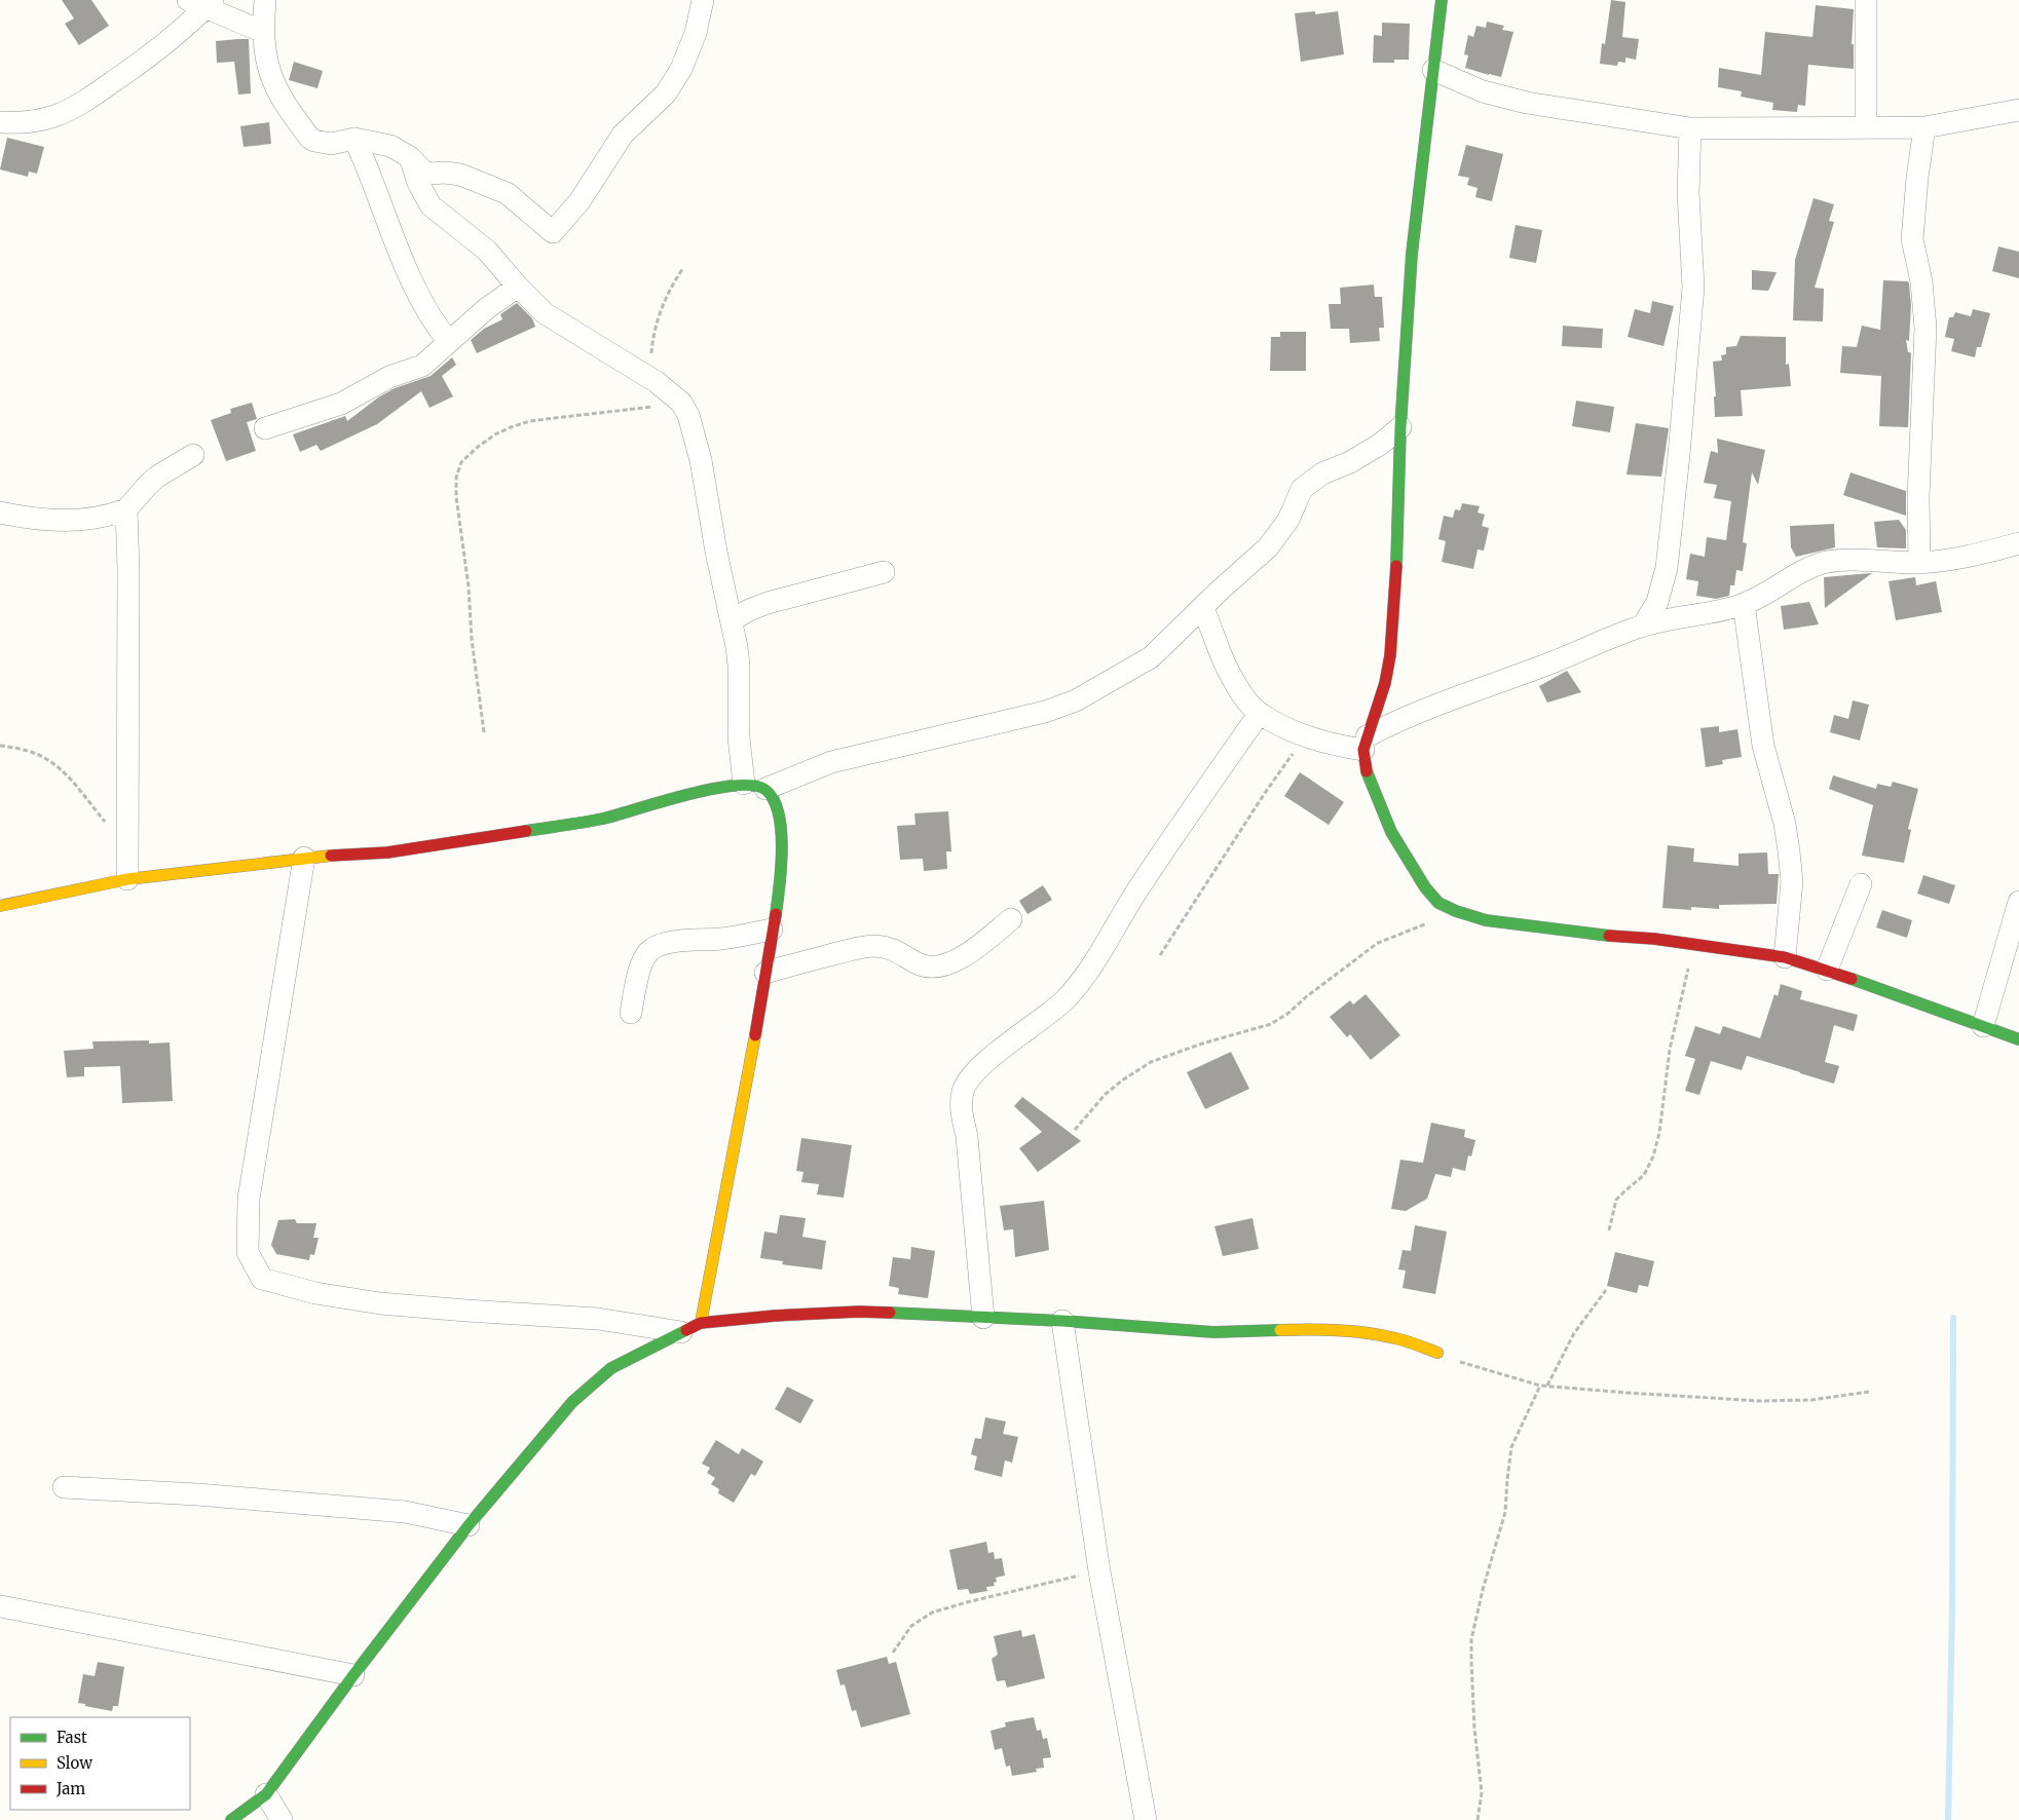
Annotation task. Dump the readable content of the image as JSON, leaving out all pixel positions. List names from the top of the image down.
{
  "legend": ["Fast", "Slow", "Jam"]
}
